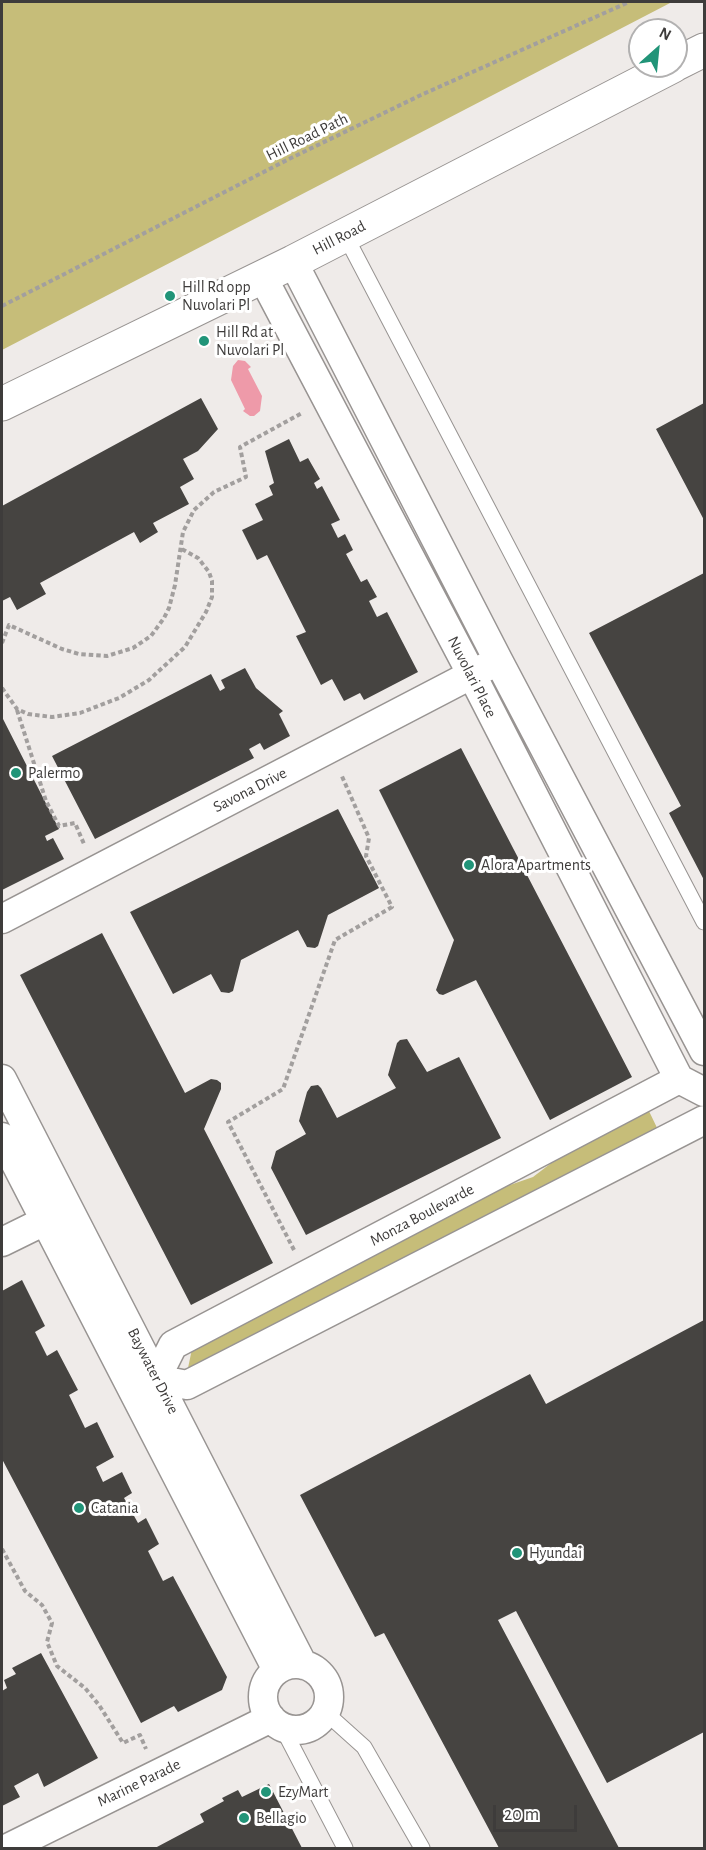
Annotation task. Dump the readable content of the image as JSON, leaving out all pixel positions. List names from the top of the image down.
{
  "streets": {
    "street": [
      "Hill Road",
      "Nuvolari Place",
      "Savona Drive",
      "Monza Boulevarde",
      "Baywater Drive",
      "Marine Parade"
    ],
    "path": ["Hill Road Path"]
  },
  "crossings": [
    ["Hill Road", "Nuvolari Place"],
    ["Nuvolari Place", "Savona Drive"],
    ["Nuvolari Place", "Monza Boulevarde"],
    ["Monza Boulevarde", "Baywater Drive"],
    ["Baywater Drive", "Marine Parade"]
  ],
  "places": [
    "Hill Rd opp Nuvolari Pl",
    "Hill Rd at Nuvolari Pl",
    "Palermo",
    "Alora Apartments",
    "Catania",
    "Hyundai",
    "EzyMart",
    "Bellagio"
  ],
  "scale_bar": "20 m",
  "north": "top right"
}
